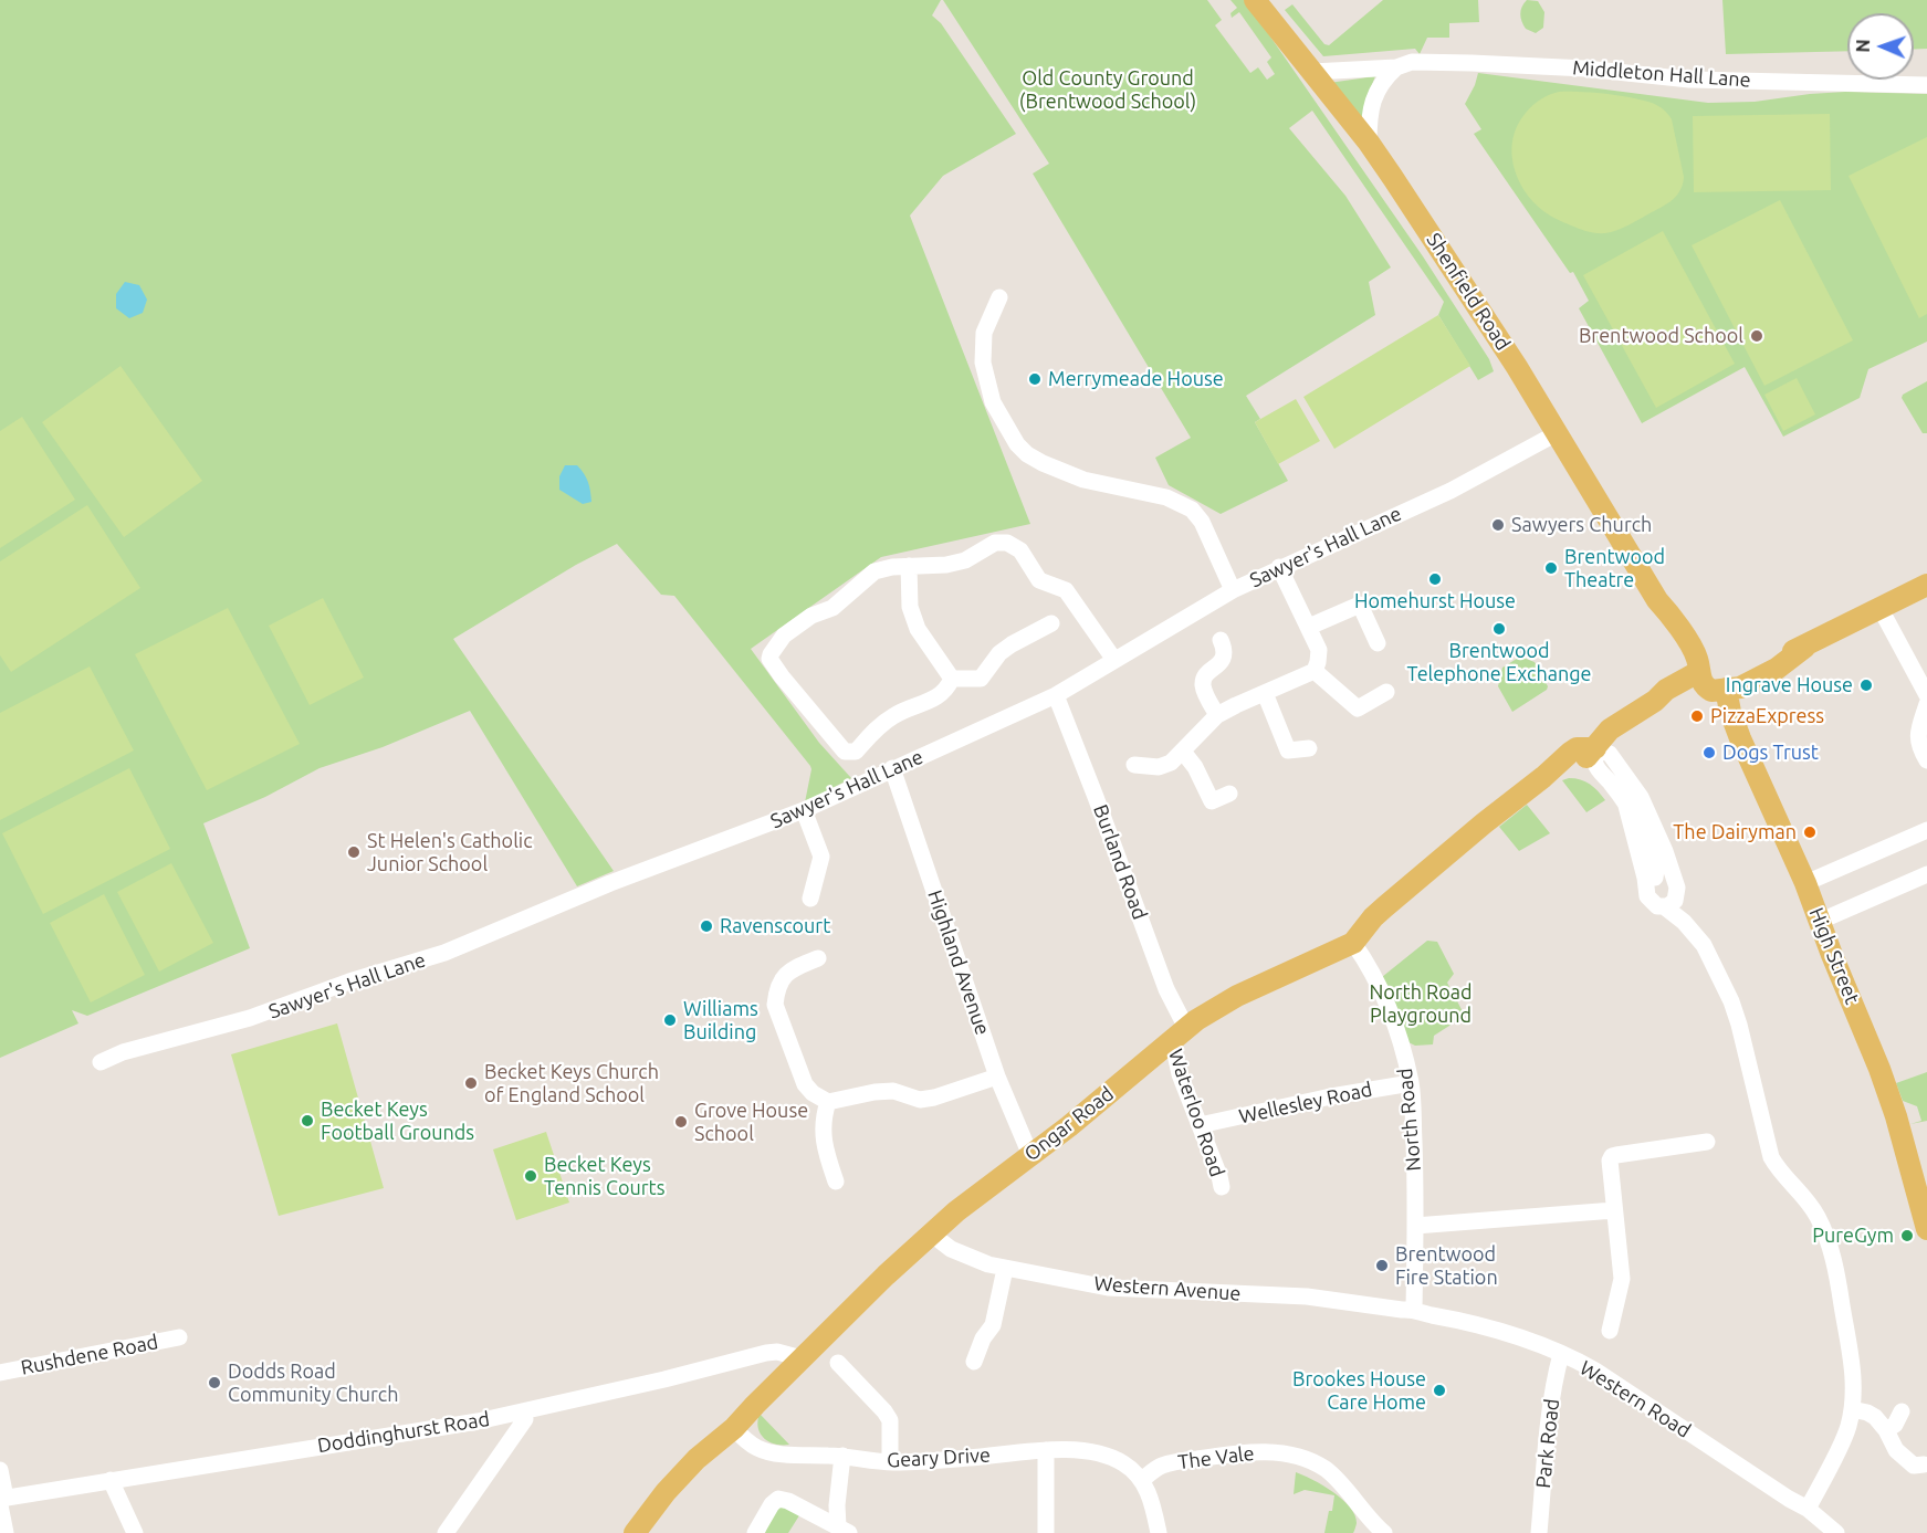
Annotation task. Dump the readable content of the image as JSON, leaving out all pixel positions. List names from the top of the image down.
{
  "streets": {
    "main road": ["Shenfield Road", "High Street", "Ongar Road"],
    "street": [
      "Middleton Hall Lane",
      "Sawyer's Hall Lane",
      "Burland Road",
      "Highland Avenue",
      "Wellesley Road",
      "Waterloo Road",
      "North Road",
      "Western Avenue",
      "Rushdene Road",
      "Western Road",
      "Doddinghurst Road",
      "Park Road",
      "Geary Drive",
      "The Vale"
    ]
  },
  "crossings": [
    ["Middleton Hall Lane", "Shenfield Road"],
    ["Shenfield Road", "Sawyer's Hall Lane"],
    ["Shenfield Road", "Ongar Road"],
    ["Sawyer's Hall Lane", "Burland Road"],
    ["Sawyer's Hall Lane", "Highland Avenue"],
    ["Burland Road", "Waterloo Road"],
    ["Burland Road", "Ongar Road"],
    ["Highland Avenue", "Ongar Road"],
    ["Wellesley Road", "Waterloo Road"],
    ["Wellesley Road", "North Road"],
    ["Waterloo Road", "Ongar Road"],
    ["North Road", "Ongar Road"],
    ["North Road", "Western Avenue"],
    ["North Road", "Western Road"],
    ["Ongar Road", "Western Avenue"],
    ["Ongar Road", "Doddinghurst Road"],
    ["Ongar Road", "Geary Drive"],
    ["Western Avenue", "Western Road"],
    ["Western Road", "Park Road"],
    ["Geary Drive", "The Vale"]
  ],
  "parks": ["Old County Ground (Brentwood School)", "North Road Playground"],
  "places": [
    "Brentwood School",
    "Merrymeade House",
    "Sawyers Church",
    "Brentwood Theatre",
    "Homehurst House",
    "Brentwood Telephone Exchange",
    "Ingrave House",
    "PizzaExpress",
    "Dogs Trust",
    "The Dairyman",
    "St Helen's Catholic Junior School",
    "Ravenscourt",
    "Williams Building",
    "Becket Keys Church of England School",
    "Becket Keys Football Grounds",
    "Grove House School",
    "Becket Keys Tennis Courts",
    "PureGym",
    "Brentwood Fire Station",
    "Dodds Road Community Church",
    "Brookes House Care Home"
  ],
  "north": "left"
}
